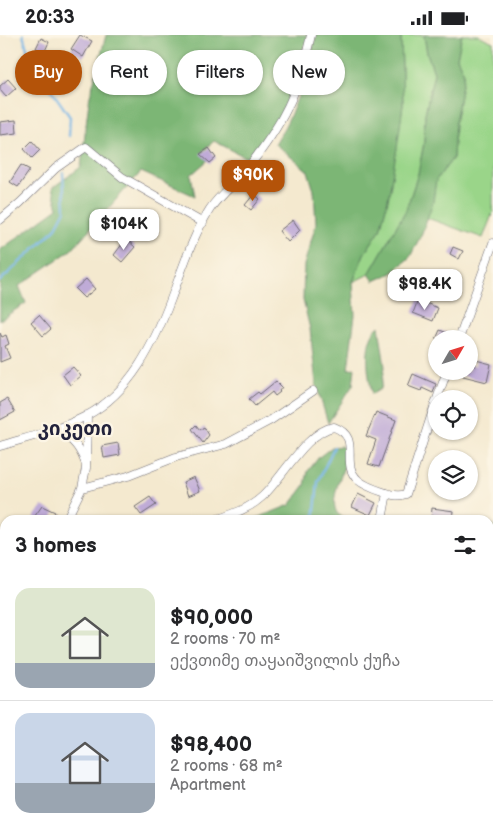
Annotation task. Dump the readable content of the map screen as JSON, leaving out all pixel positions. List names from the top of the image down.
{
  "districts": ["კიკეთი"],
  "north": "top right",
  "page": {
    "status": "20:33",
    "chip": [
      "Buy",
      "Rent",
      "Filters",
      "New"
    ],
    "price": ["$90K", "$104K", "$98.4K"],
    "heading": "3 homes",
    "list": [
      {
        "name": "$90,000",
        "note": "2 rooms · 70 m² · ექვთიმე თაყაიშვილის ქუჩა"
      },
      {
        "name": "$98,400",
        "note": "2 rooms · 68 m² · Apartment"
      }
    ]
  }
}
